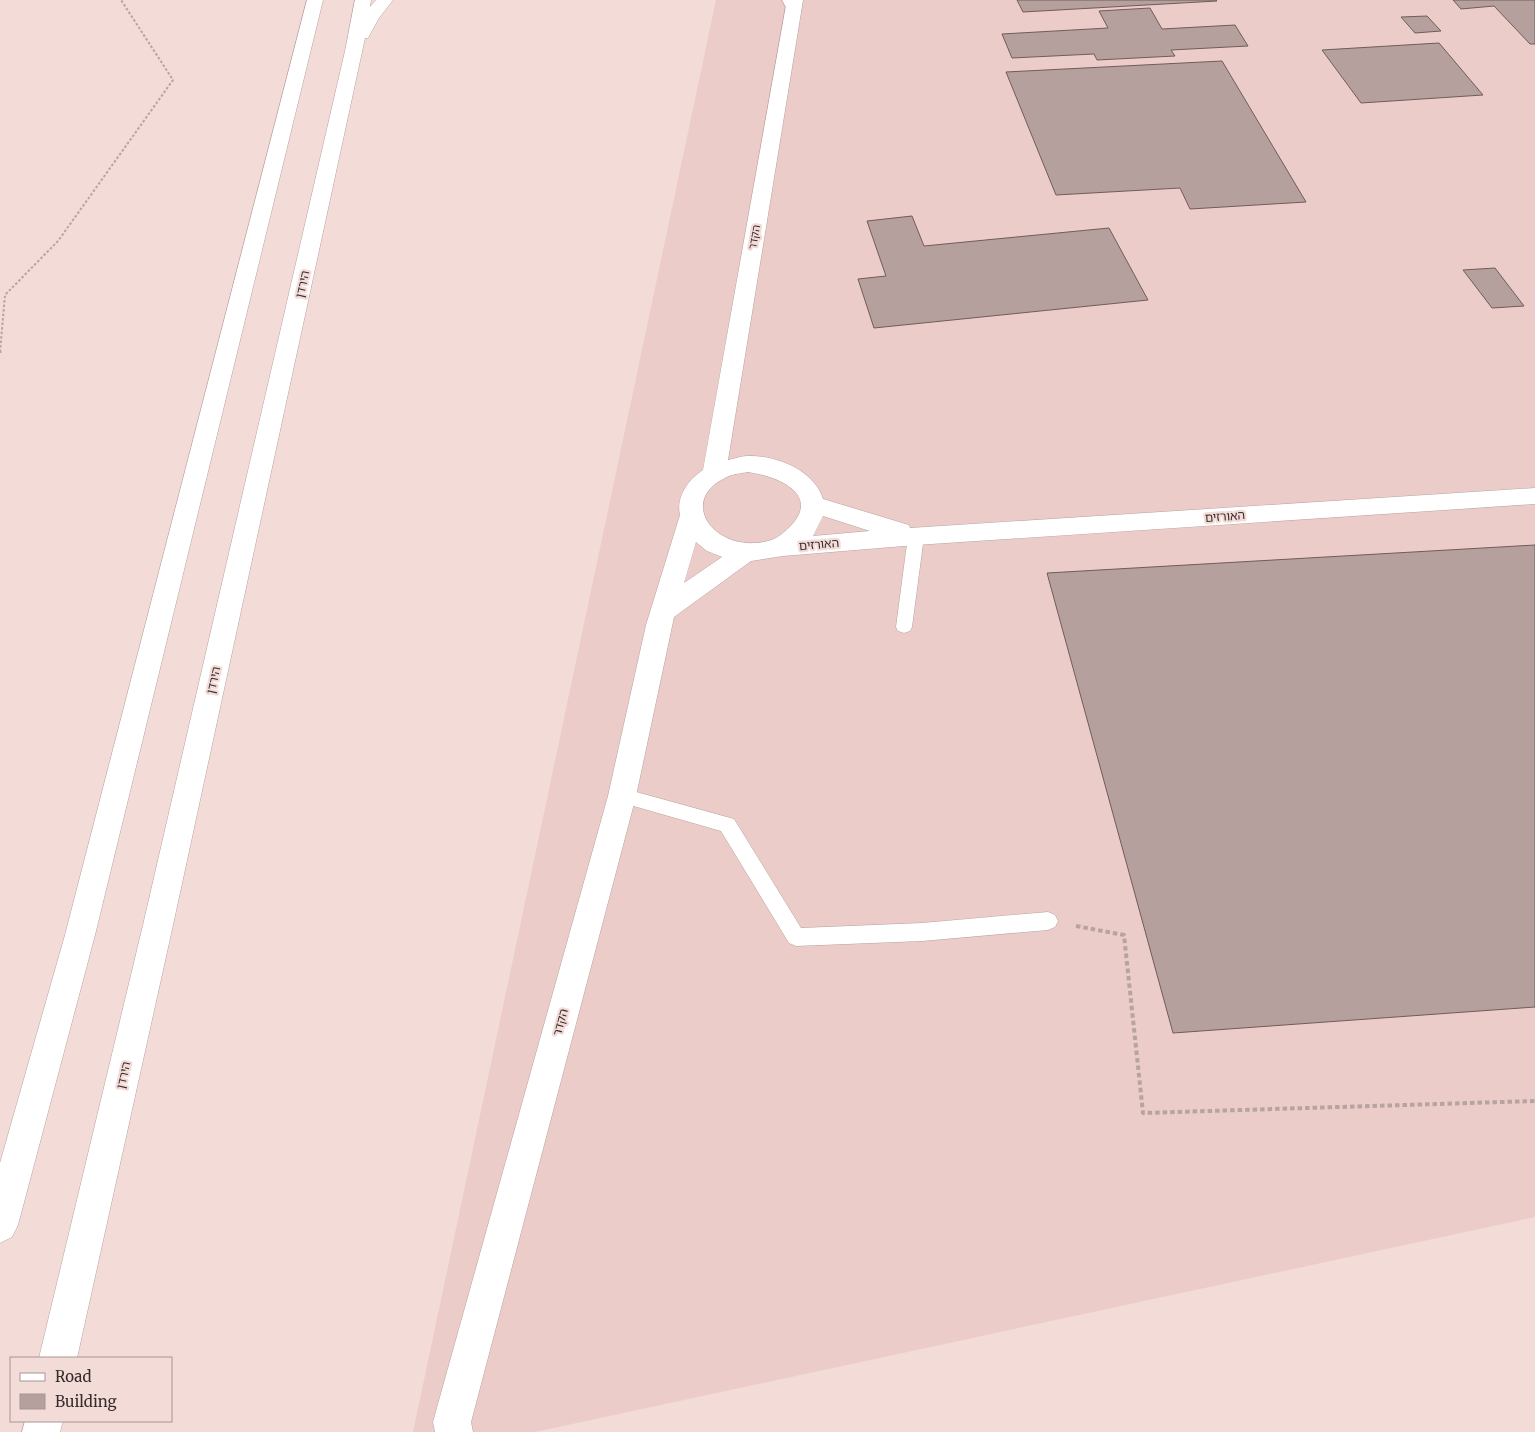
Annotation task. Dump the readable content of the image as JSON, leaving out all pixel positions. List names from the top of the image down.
{
  "streets": {
    "main road": ["הקדר", "הירדן", "האורזים"]
  },
  "crossings": [
    ["הקדר", "האורזים"]
  ],
  "legend": ["Road", "Building"]
}
